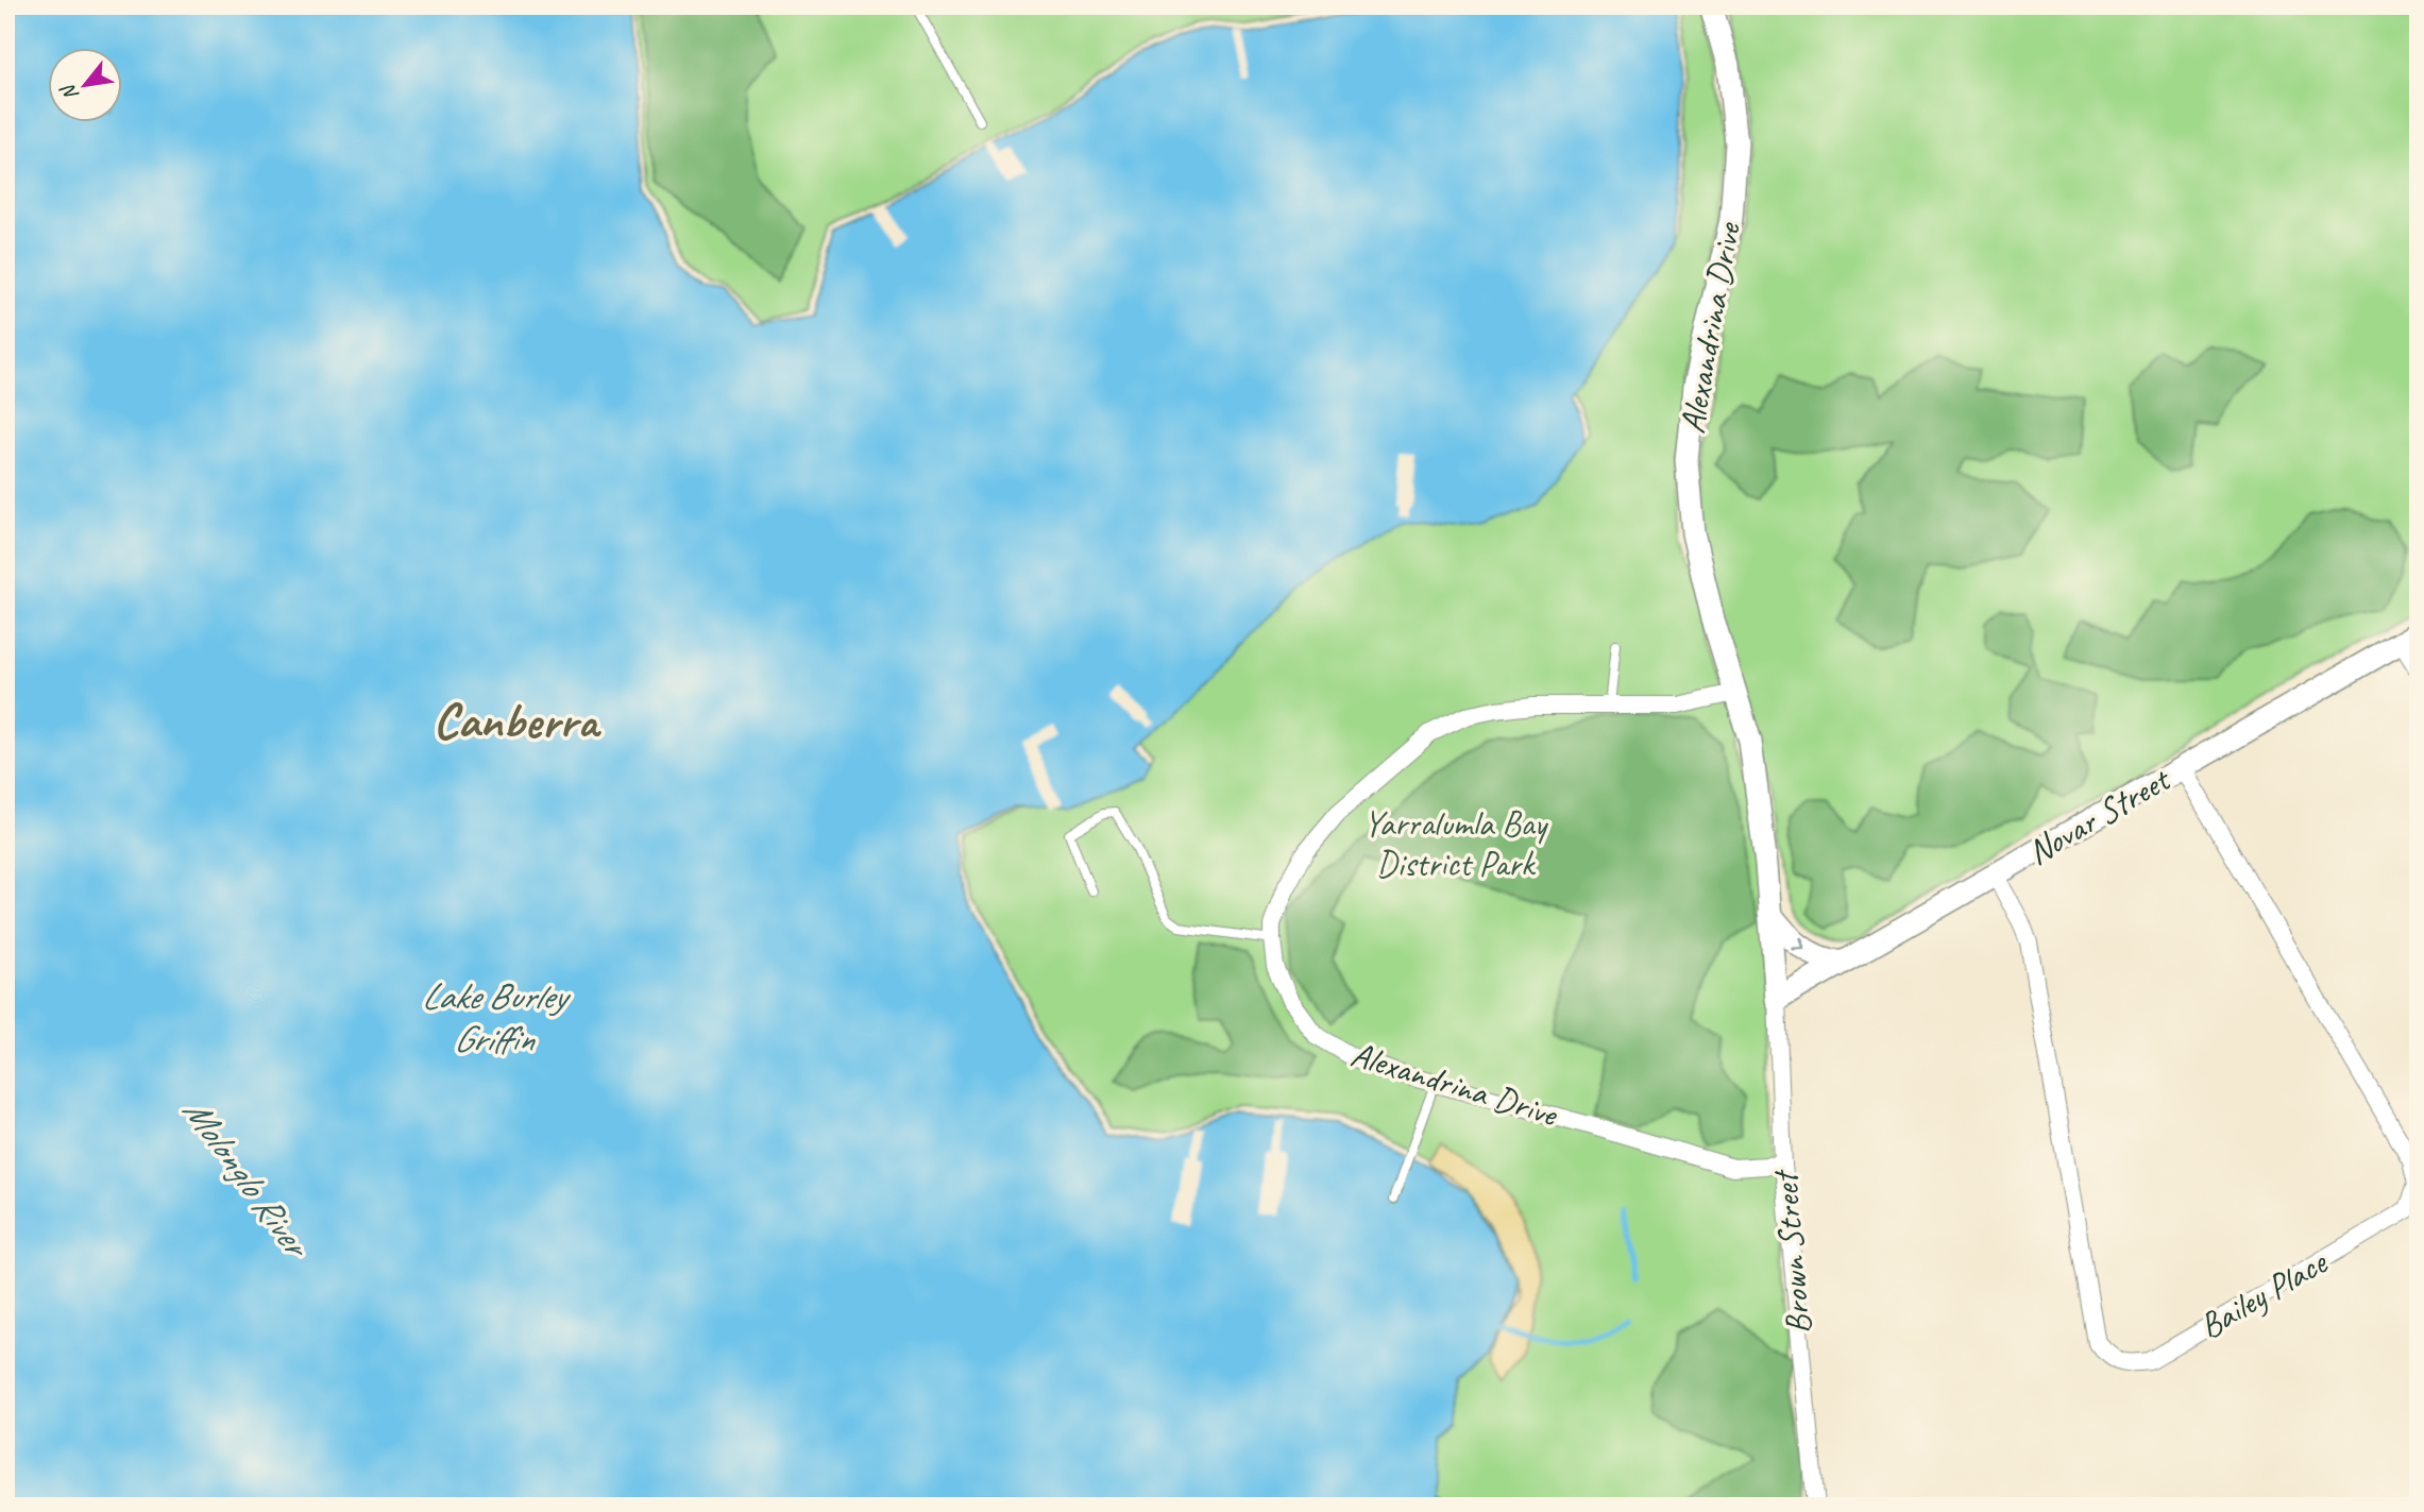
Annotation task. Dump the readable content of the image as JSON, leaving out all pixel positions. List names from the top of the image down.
{
  "streets": {
    "main road": ["Alexandrina Drive", "Novar Street"],
    "street": ["Brown Street", "Bailey Place"]
  },
  "crossings": [
    ["Alexandrina Drive", "Novar Street"],
    ["Alexandrina Drive", "Brown Street"],
    ["Novar Street", "Brown Street"],
    ["Novar Street", "Bailey Place"]
  ],
  "districts": ["Canberra"],
  "water": ["Lake Burley Griffin", "Molonglo River"],
  "parks": ["Yarralumla Bay District Park"],
  "north": "bottom left"
}
